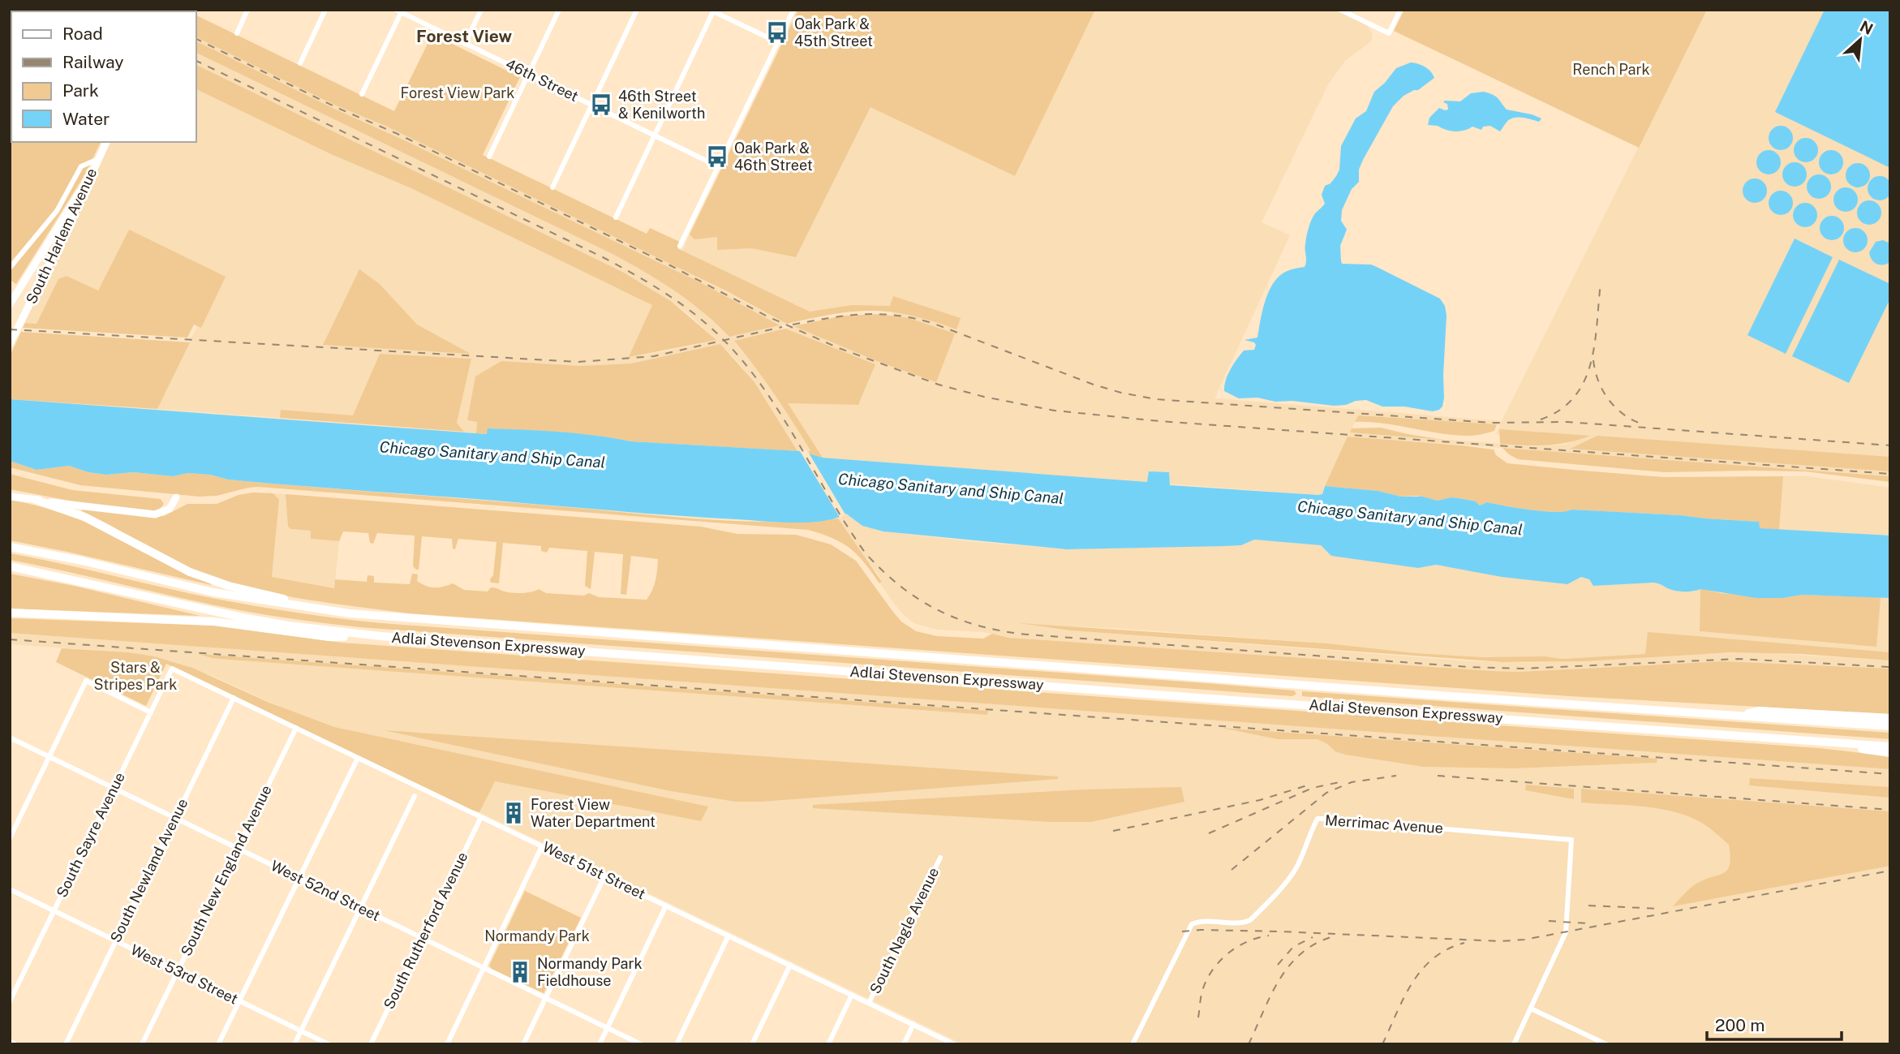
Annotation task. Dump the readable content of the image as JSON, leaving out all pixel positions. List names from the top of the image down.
{
  "streets": {
    "highway": ["Adlai Stevenson Expressway"],
    "main road": ["South Harlem Avenue"],
    "street": [
      "46th Street",
      "Merrimac Avenue",
      "South Sayre Avenue",
      "South Newland Avenue",
      "South New England Avenue",
      "West 51st Street",
      "West 52nd Street",
      "South Rutherford Avenue",
      "South Nagle Avenue",
      "West 53rd Street"
    ]
  },
  "crossings": [
    ["South Sayre Avenue", "West 51st Street"],
    ["South Sayre Avenue", "West 52nd Street"],
    ["South Sayre Avenue", "West 53rd Street"],
    ["South Newland Avenue", "West 51st Street"],
    ["South Newland Avenue", "West 52nd Street"],
    ["South Newland Avenue", "West 53rd Street"],
    ["South New England Avenue", "West 51st Street"],
    ["South New England Avenue", "West 52nd Street"],
    ["South New England Avenue", "West 53rd Street"],
    ["West 51st Street", "South Rutherford Avenue"],
    ["West 51st Street", "South Nagle Avenue"],
    ["West 52nd Street", "South Rutherford Avenue"]
  ],
  "districts": ["Forest View"],
  "water": ["Chicago Sanitary and Ship Canal"],
  "parks": [
    "Rench Park",
    "Forest View Park",
    "Stars & Stripes Park",
    "Normandy Park"
  ],
  "places": {
    "bus stop": ["Oak Park & 45th Street", "46th Street & Kenilworth", "Oak Park & 46th Street"],
    "building": ["Forest View Water Department", "Normandy Park Fieldhouse"]
  },
  "legend": [
    "Road",
    "Railway",
    "Park",
    "Water"
  ],
  "scale_bar": "200 m",
  "north": "top right"
}
